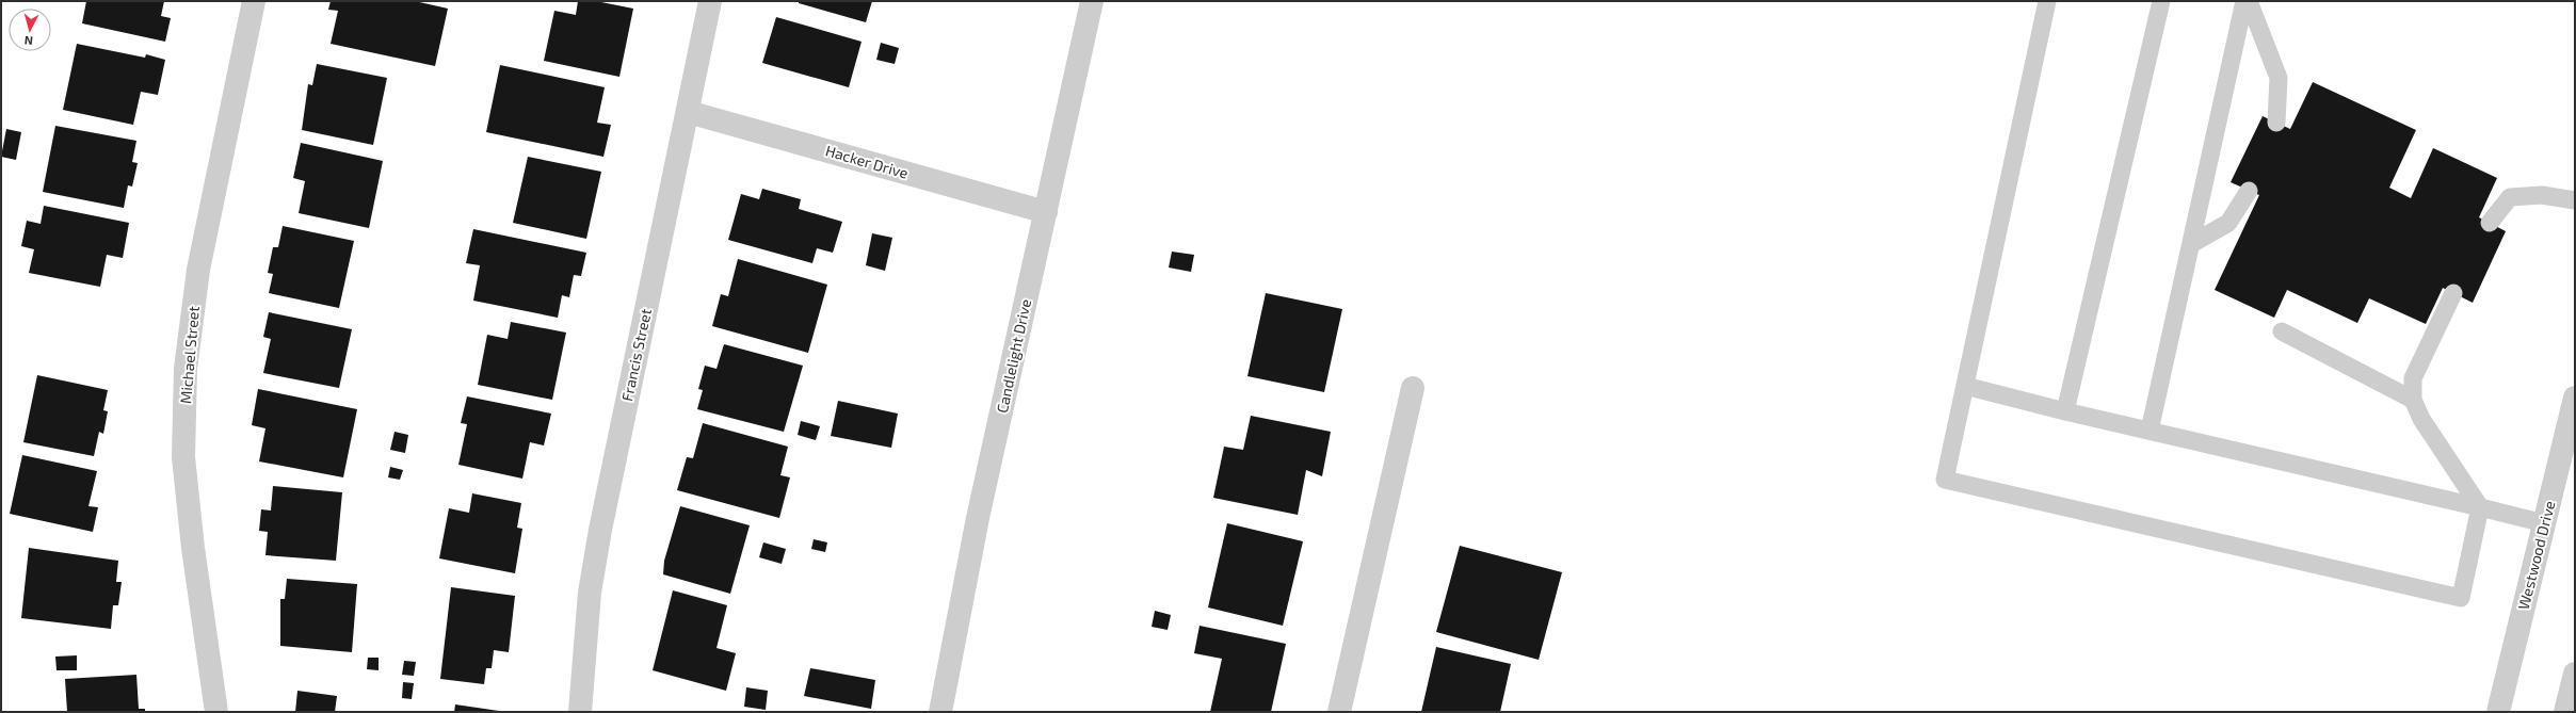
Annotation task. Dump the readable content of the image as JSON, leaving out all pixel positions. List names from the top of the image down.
{
  "streets": {
    "street": [
      "Hacker Drive",
      "Michael Street",
      "Francis Street",
      "Candlelight Drive",
      "Westwood Drive"
    ]
  },
  "crossings": [
    ["Hacker Drive", "Francis Street"],
    ["Hacker Drive", "Candlelight Drive"]
  ],
  "north": "bottom"
}
